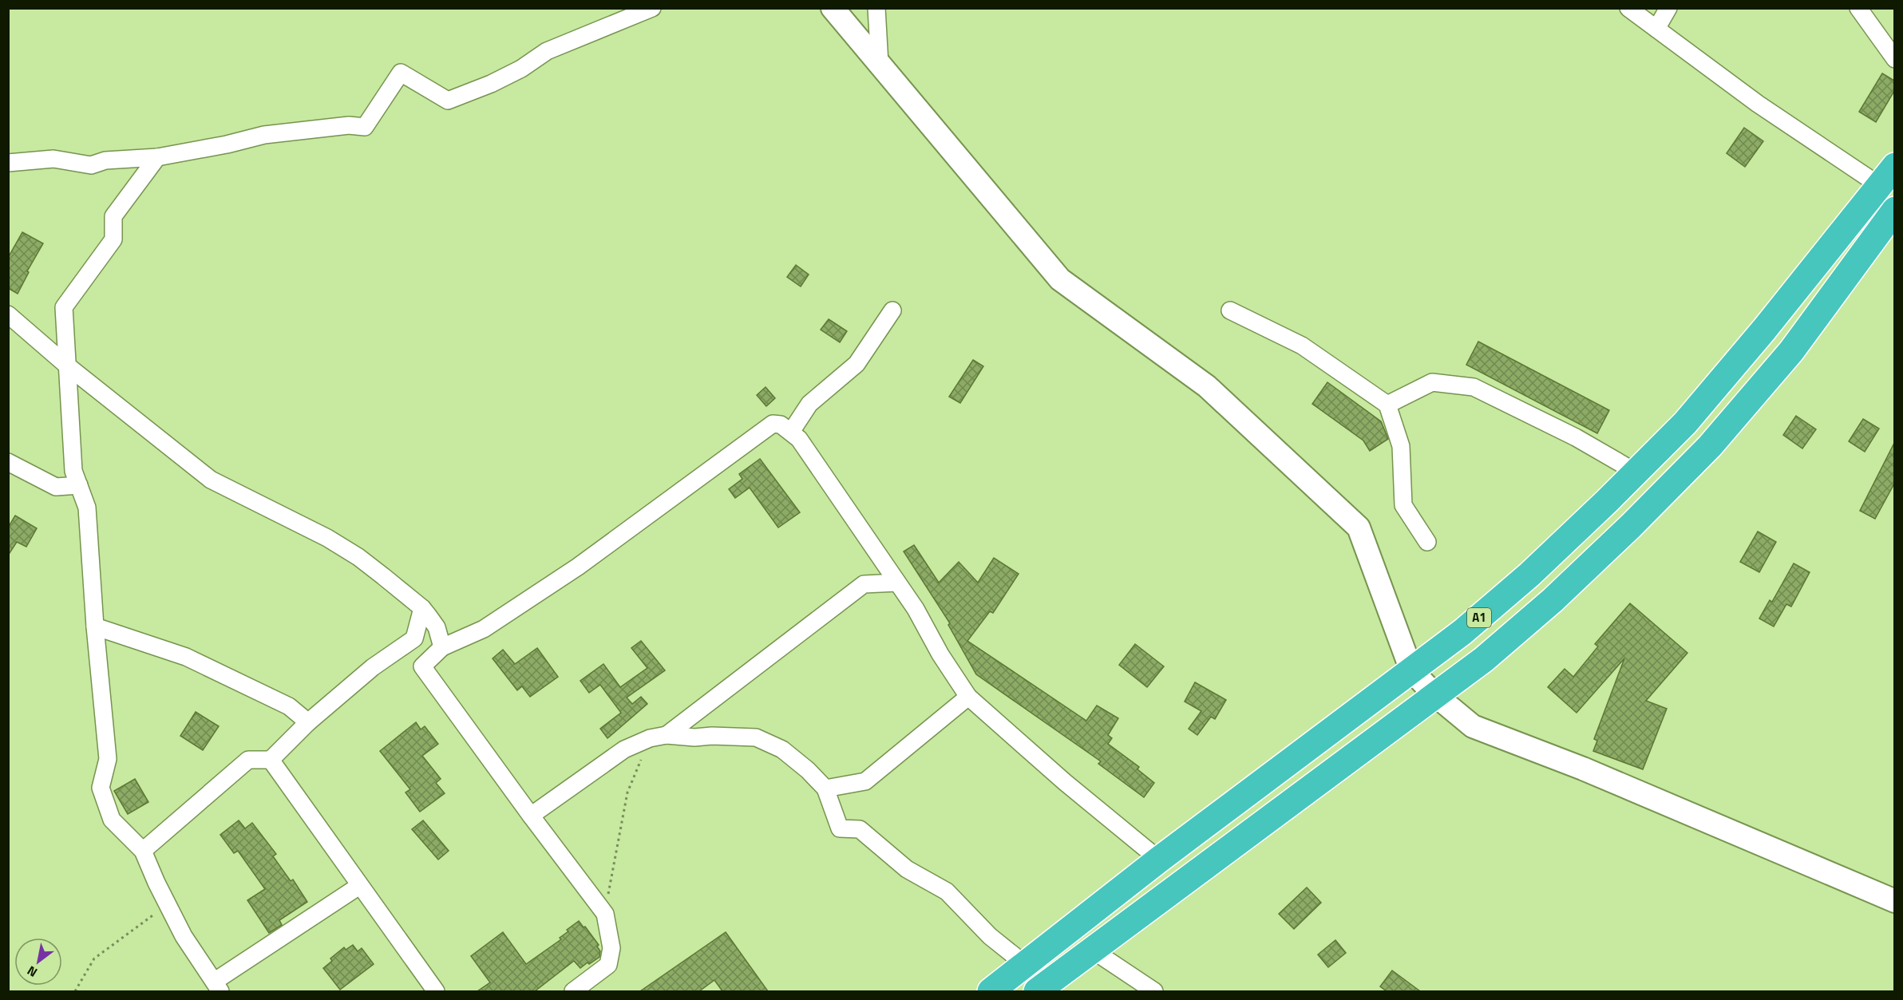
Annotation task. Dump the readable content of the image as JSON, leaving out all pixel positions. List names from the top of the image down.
{
  "streets": {
    "highway": ["A1"]
  },
  "north": "bottom left"
}
